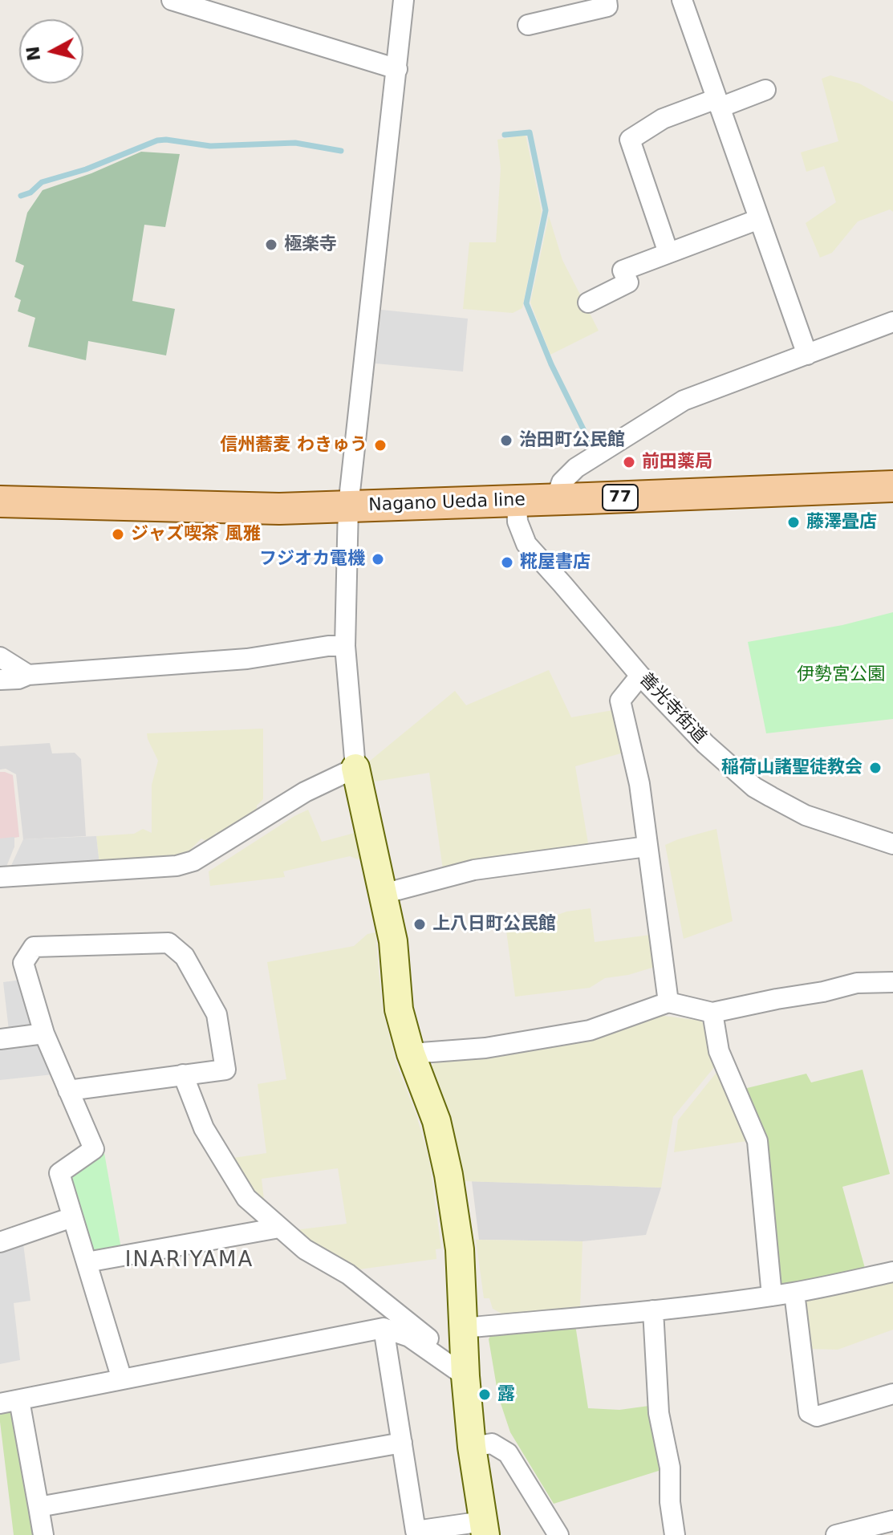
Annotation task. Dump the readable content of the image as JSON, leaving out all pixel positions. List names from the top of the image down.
{
  "streets": {
    "main road": ["77", "Nagano Ueda line"],
    "street": ["善光寺街道"]
  },
  "crossings": [
    ["Nagano Ueda line", "善光寺街道"]
  ],
  "districts": ["INARIYAMA"],
  "parks": ["伊勢宮公園"],
  "places": [
    "極楽寺",
    "治田町公民館",
    "信州蕎麦 わきゅう",
    "前田薬局",
    "藤澤畳店",
    "ジャズ喫茶 風雅",
    "フジオカ電機",
    "糀屋書店",
    "稲荷山諸聖徒教会",
    "上八日町公民館",
    "露"
  ],
  "north": "left"
}
